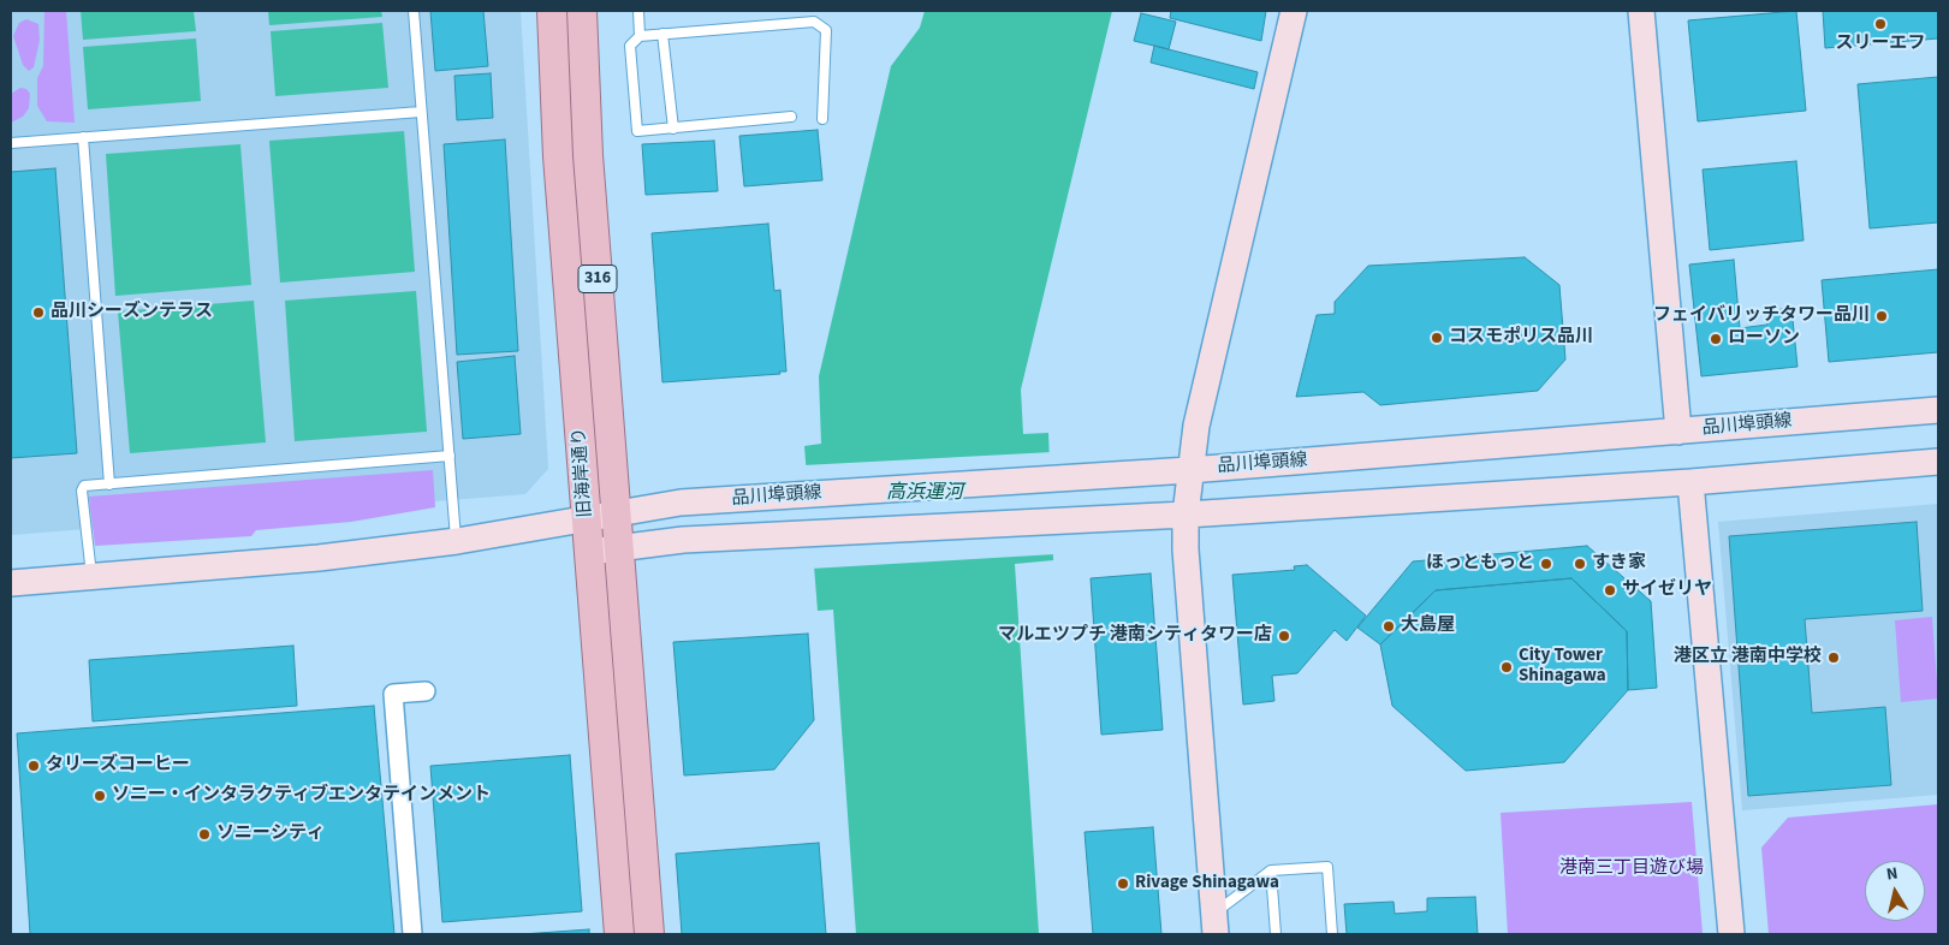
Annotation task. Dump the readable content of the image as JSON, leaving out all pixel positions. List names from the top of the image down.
{
  "streets": {
    "main road": ["316", "品川埠頭線", "旧海岸通り"]
  },
  "crossings": [
    ["品川埠頭線", "旧海岸通り"]
  ],
  "water": ["高浜運河"],
  "parks": ["港南三丁目遊び場"],
  "places": [
    "スリーエフ",
    "品川シーズンテラス",
    "フェイバリッチタワー品川",
    "コスモポリス品川",
    "ローソン",
    "ほっともっと",
    "すき家",
    "サイゼリヤ",
    "大島屋",
    "マルエツプチ 港南シティタワー店",
    "港区立 港南中学校",
    "City Tower Shinagawa",
    "タリーズコーヒー",
    "ソニー・インタラクティブエンタテインメント",
    "ソニーシティ",
    "Rivage Shinagawa"
  ],
  "north": "top"
}
